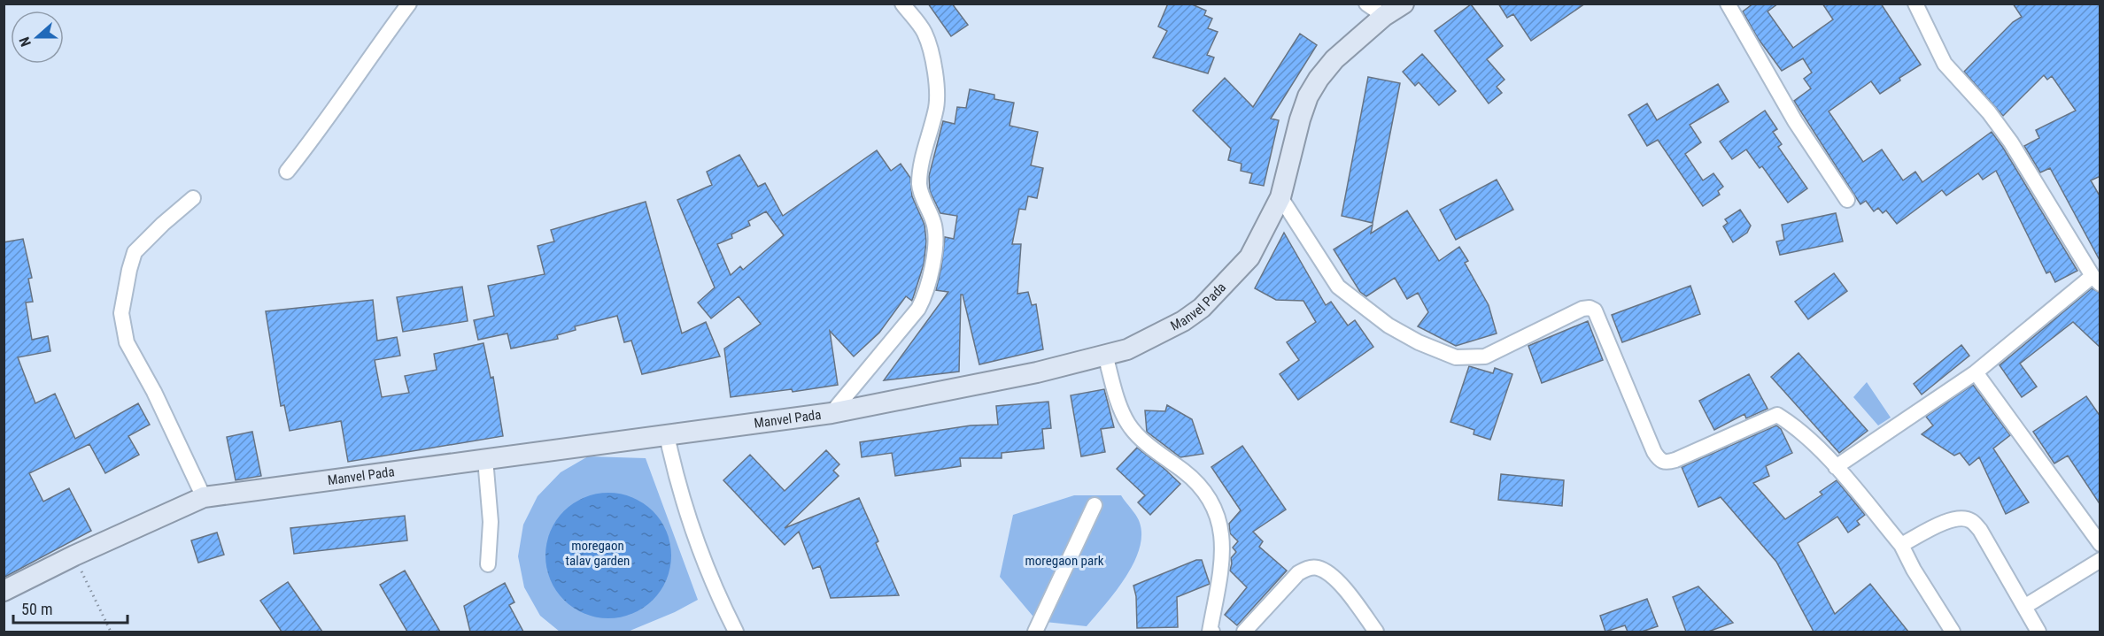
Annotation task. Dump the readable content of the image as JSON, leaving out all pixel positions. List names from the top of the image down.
{
  "streets": {
    "main road": ["Manvel Pada"]
  },
  "parks": ["moregaon talav garden", "moregaon park"],
  "scale_bar": "50 m",
  "north": "left"
}
